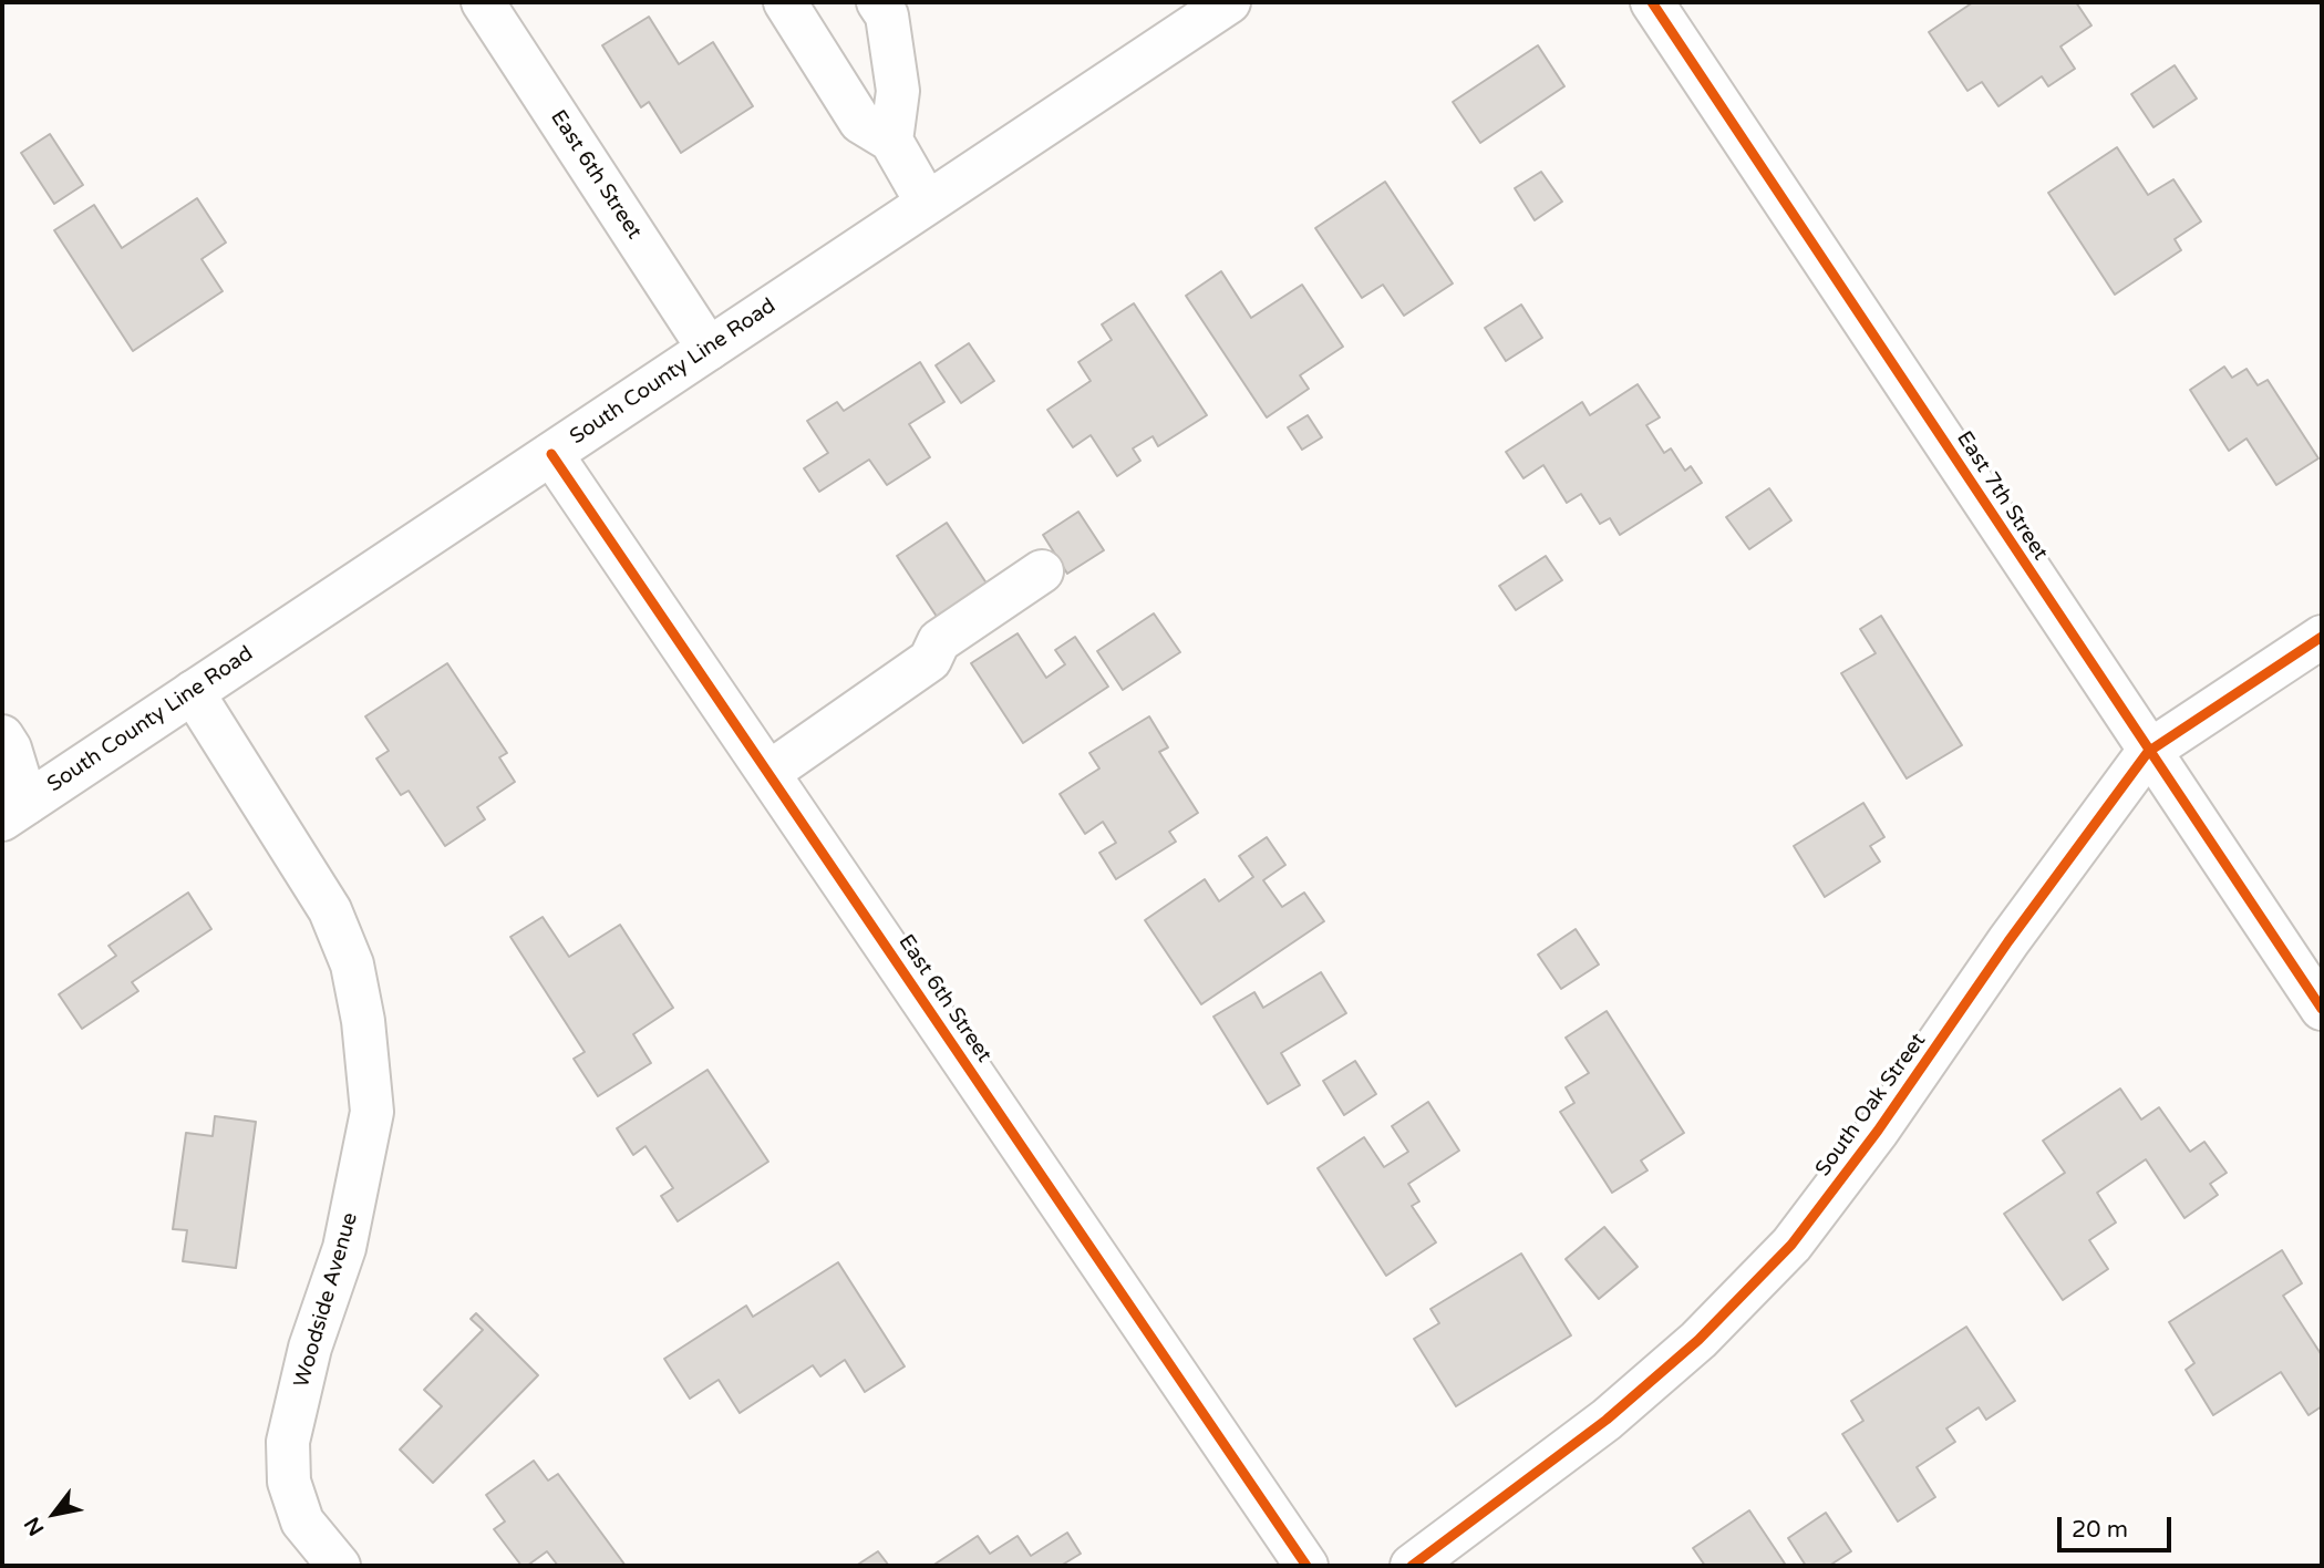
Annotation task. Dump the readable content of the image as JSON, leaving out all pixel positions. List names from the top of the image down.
{
  "streets": {
    "street": [
      "East 6th Street",
      "South County Line Road",
      "East 7th Street",
      "South Oak Street",
      "Woodside Avenue"
    ]
  },
  "crossings": [
    ["East 6th Street", "South County Line Road"],
    ["South County Line Road", "Woodside Avenue"],
    ["East 7th Street", "South Oak Street"]
  ],
  "scale_bar": "20 m",
  "north": "bottom left"
}
